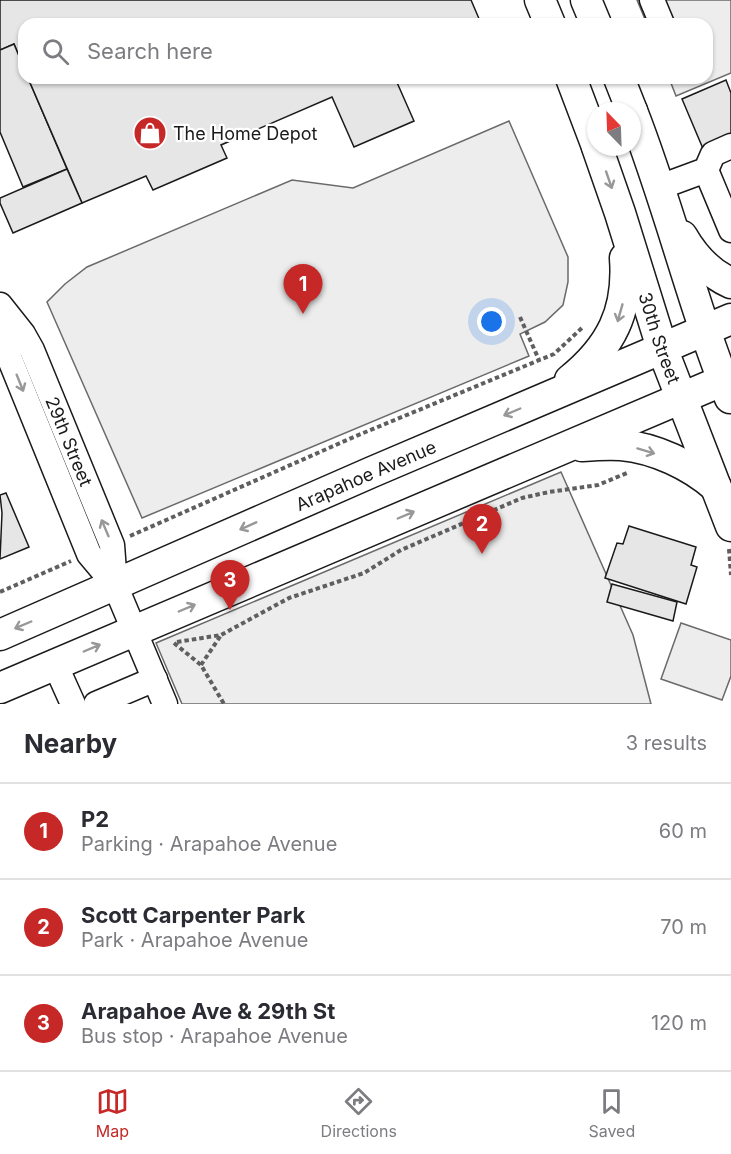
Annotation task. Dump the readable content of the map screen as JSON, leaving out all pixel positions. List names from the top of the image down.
{
  "streets": {
    "main road": ["30th Street", "Arapahoe Avenue"],
    "street": ["29th Street"]
  },
  "crossings": [
    ["30th Street", "Arapahoe Avenue"],
    ["29th Street", "Arapahoe Avenue"]
  ],
  "places": {
    "shop": ["The Home Depot"]
  },
  "north": "top left",
  "page": {
    "search": "Search here",
    "pins": ["1", "2", "3"],
    "heading": ["Nearby", "3 results"],
    "list": [
      {
        "mark": "1",
        "name": "P2",
        "note": "Parking · Arapahoe Avenue",
        "value": "60 m"
      },
      {
        "mark": "2",
        "name": "Scott Carpenter Park",
        "note": "Park · Arapahoe Avenue",
        "value": "70 m"
      },
      {
        "mark": "3",
        "name": "Arapahoe Ave & 29th St",
        "note": "Bus stop · Arapahoe Avenue",
        "value": "120 m"
      }
    ],
    "nav": ["Map", "Directions", "Saved"]
  }
}
